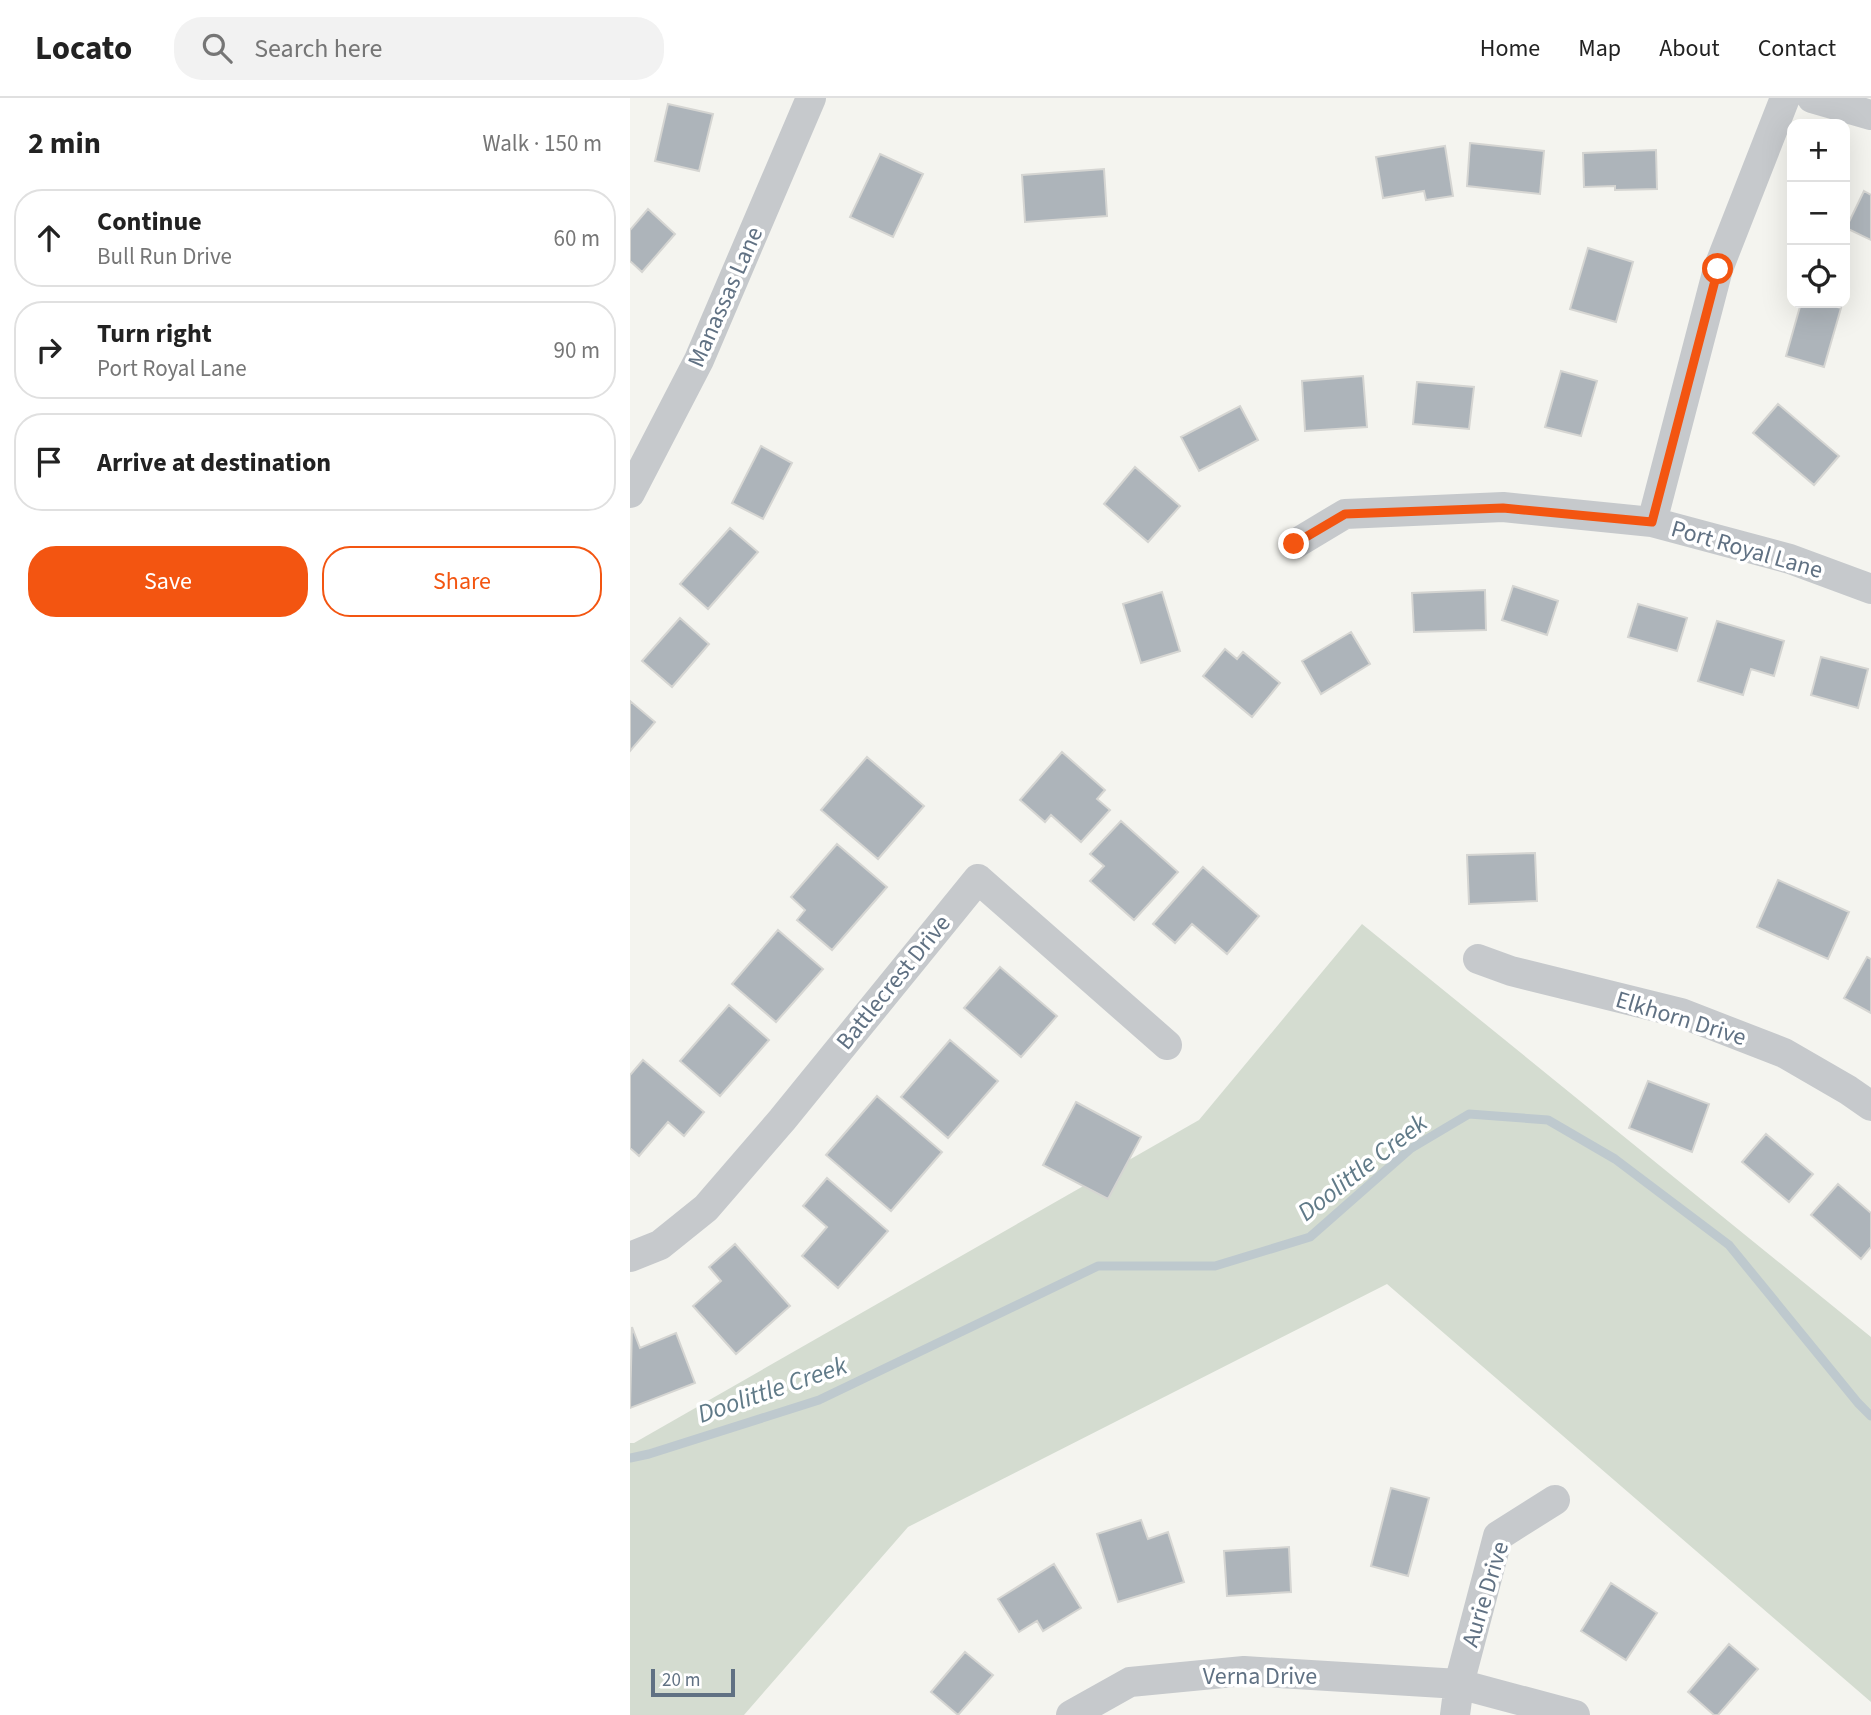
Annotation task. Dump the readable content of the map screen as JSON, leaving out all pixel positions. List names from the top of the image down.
{
  "streets": {
    "street": [
      "Manassas Lane",
      "Port Royal Lane",
      "Battlecrest Drive",
      "Elkhorn Drive",
      "Aurie Drive",
      "Verna Drive"
    ]
  },
  "crossings": [
    ["Aurie Drive", "Verna Drive"]
  ],
  "water": ["Doolittle Creek"],
  "scale_bar": "20 m",
  "page": {
    "header": "Locato",
    "search": "Search here",
    "nav": [
      "Home",
      "Map",
      "About",
      "Contact"
    ],
    "heading": ["2 min", "Walk · 150 m"],
    "map_buttons": ["+", "−"],
    "list": [
      ["Continue", "Bull Run Drive", "60 m"],
      ["Turn right", "Port Royal Lane", "90 m"],
      "Arrive at destination"
    ],
    "buttons": ["Save", "Share"],
    "scale": "20 m"
  }
}
